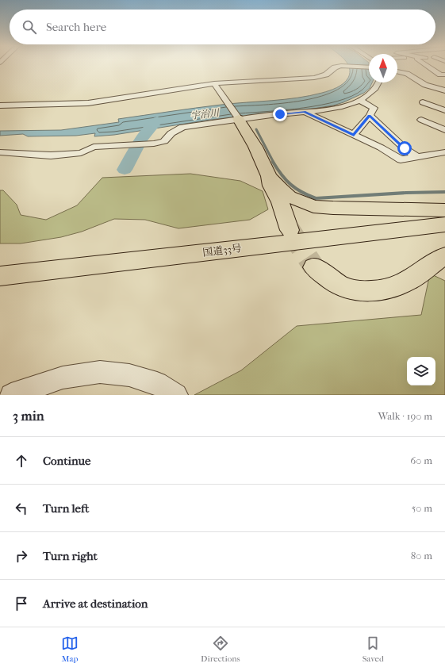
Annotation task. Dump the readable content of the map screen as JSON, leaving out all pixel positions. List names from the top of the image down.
{
  "streets": {
    "highway": ["国道33号"]
  },
  "water": ["宇治川"],
  "north": "top",
  "page": {
    "search": "Search here",
    "heading": ["3 min", "Walk · 190 m"],
    "list": [
      ["Continue", "60 m"],
      ["Turn left", "50 m"],
      ["Turn right", "80 m"],
      "Arrive at destination"
    ],
    "nav": ["Map", "Directions", "Saved"]
  }
}
